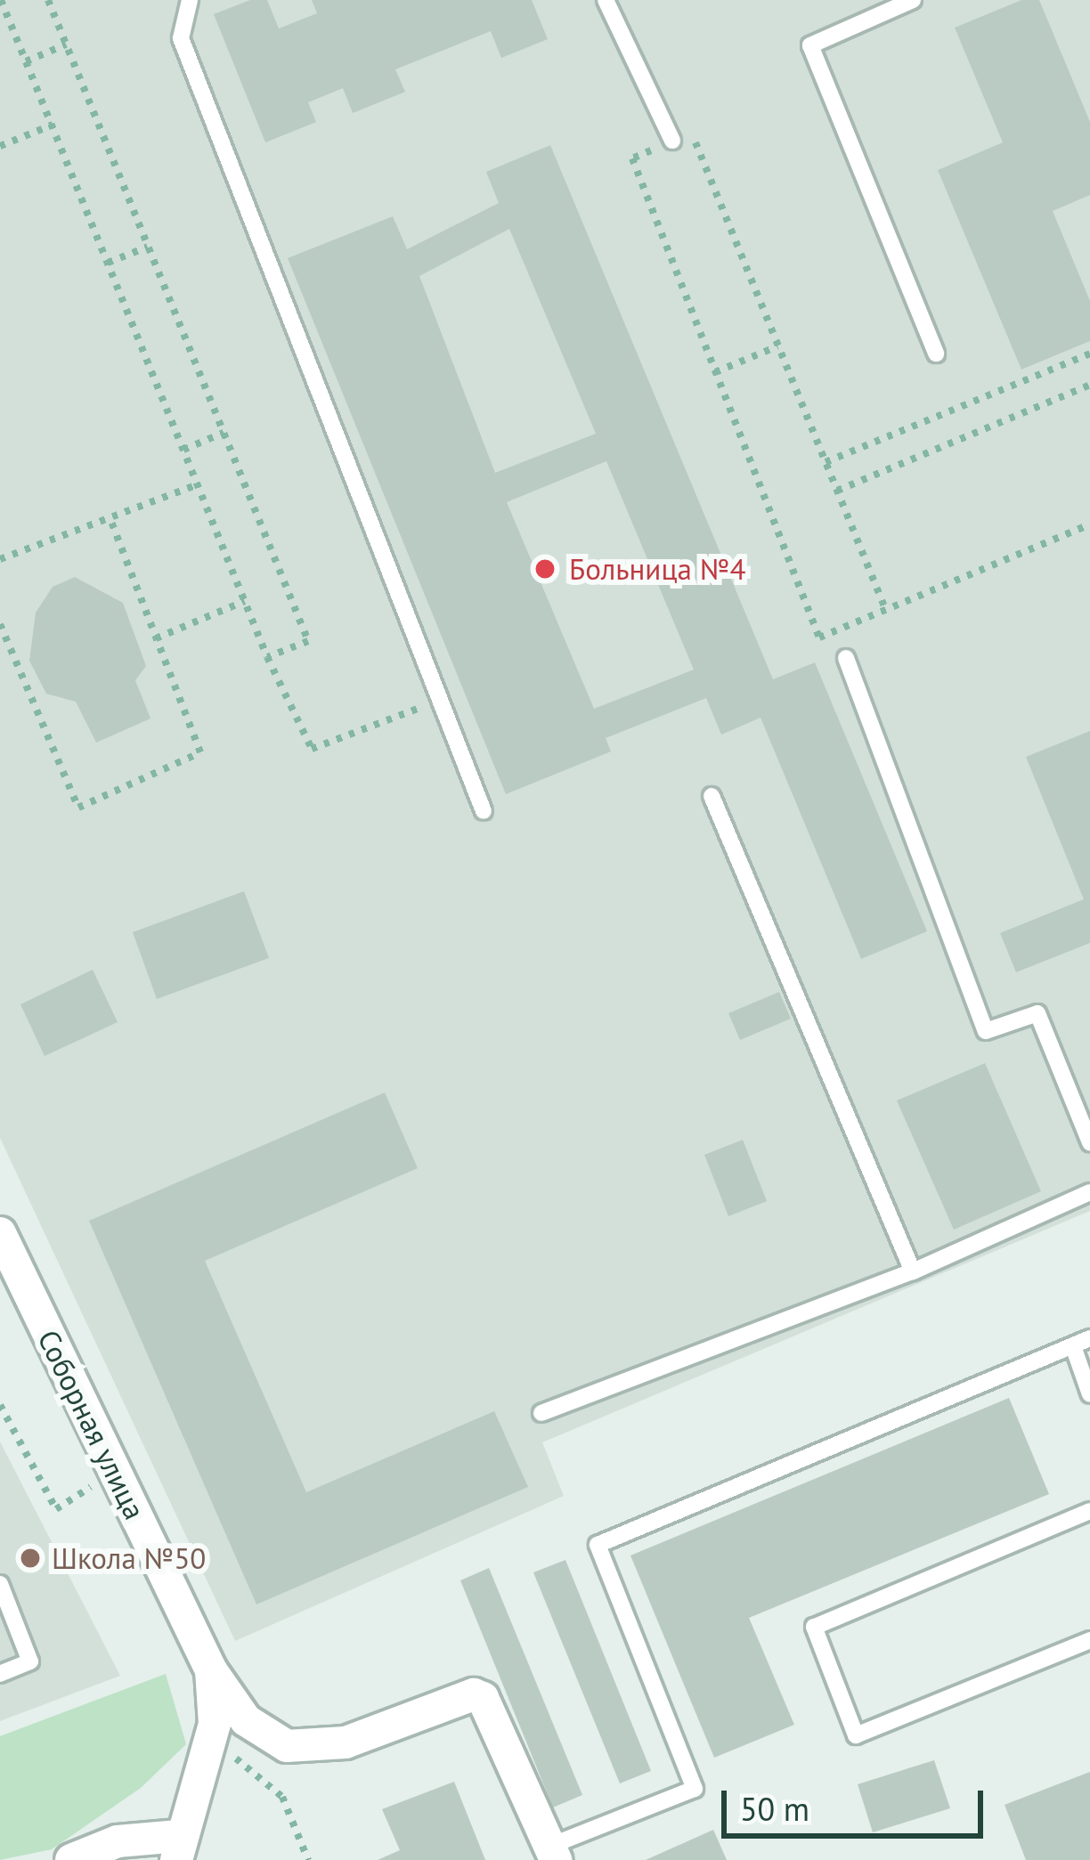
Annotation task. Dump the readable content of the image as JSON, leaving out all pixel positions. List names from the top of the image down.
{
  "streets": {
    "street": ["Соборная улица"]
  },
  "places": ["Больница №4", "Школа №50"],
  "scale_bar": "50 m"
}
